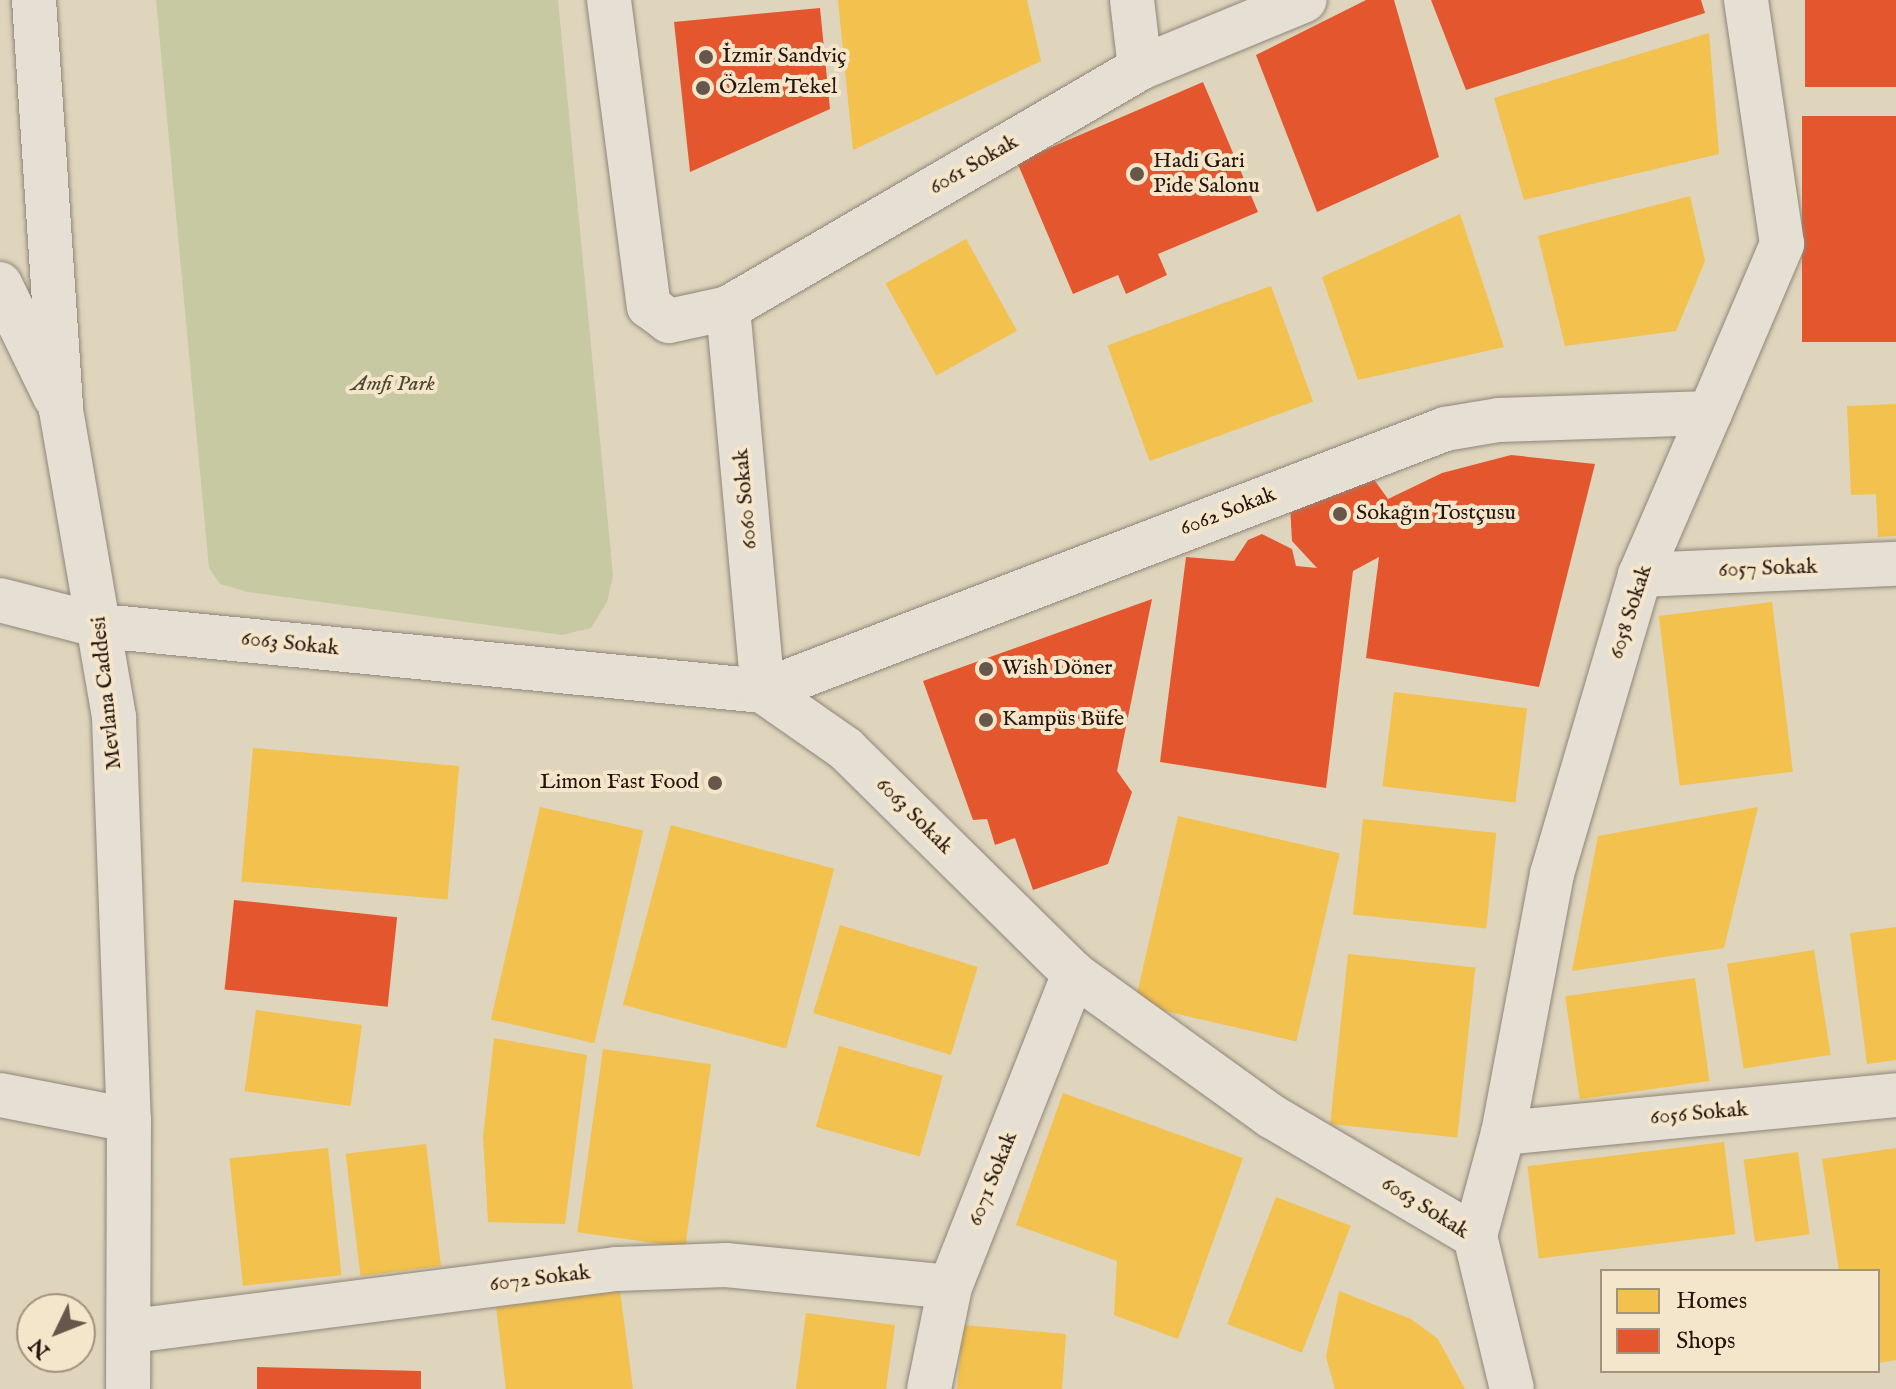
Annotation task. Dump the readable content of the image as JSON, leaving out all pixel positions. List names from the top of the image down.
{
  "streets": {
    "street": [
      "6061 Sokak",
      "6060 Sokak",
      "6062 Sokak",
      "6057 Sokak",
      "6058 Sokak",
      "6063 Sokak",
      "Mevlana Caddesi",
      "6056 Sokak",
      "6071 Sokak",
      "6072 Sokak"
    ]
  },
  "crossings": [
    ["6061 Sokak", "6060 Sokak"],
    ["6060 Sokak", "6062 Sokak"],
    ["6060 Sokak", "6063 Sokak"],
    ["6062 Sokak", "6058 Sokak"],
    ["6062 Sokak", "6063 Sokak"],
    ["6057 Sokak", "6058 Sokak"],
    ["6058 Sokak", "6063 Sokak"],
    ["6058 Sokak", "6056 Sokak"],
    ["6063 Sokak", "Mevlana Caddesi"],
    ["6063 Sokak", "6071 Sokak"],
    ["Mevlana Caddesi", "6072 Sokak"],
    ["6071 Sokak", "6072 Sokak"]
  ],
  "parks": ["Amfi Park"],
  "places": [
    "İzmir Sandviç",
    "Özlem Tekel",
    "Hadi Gari Pide Salonu",
    "Sokağın Tostçusu",
    "Wish Döner",
    "Kampüs Büfe",
    "Limon Fast Food"
  ],
  "legend": ["Homes", "Shops"],
  "north": "bottom left"
}
